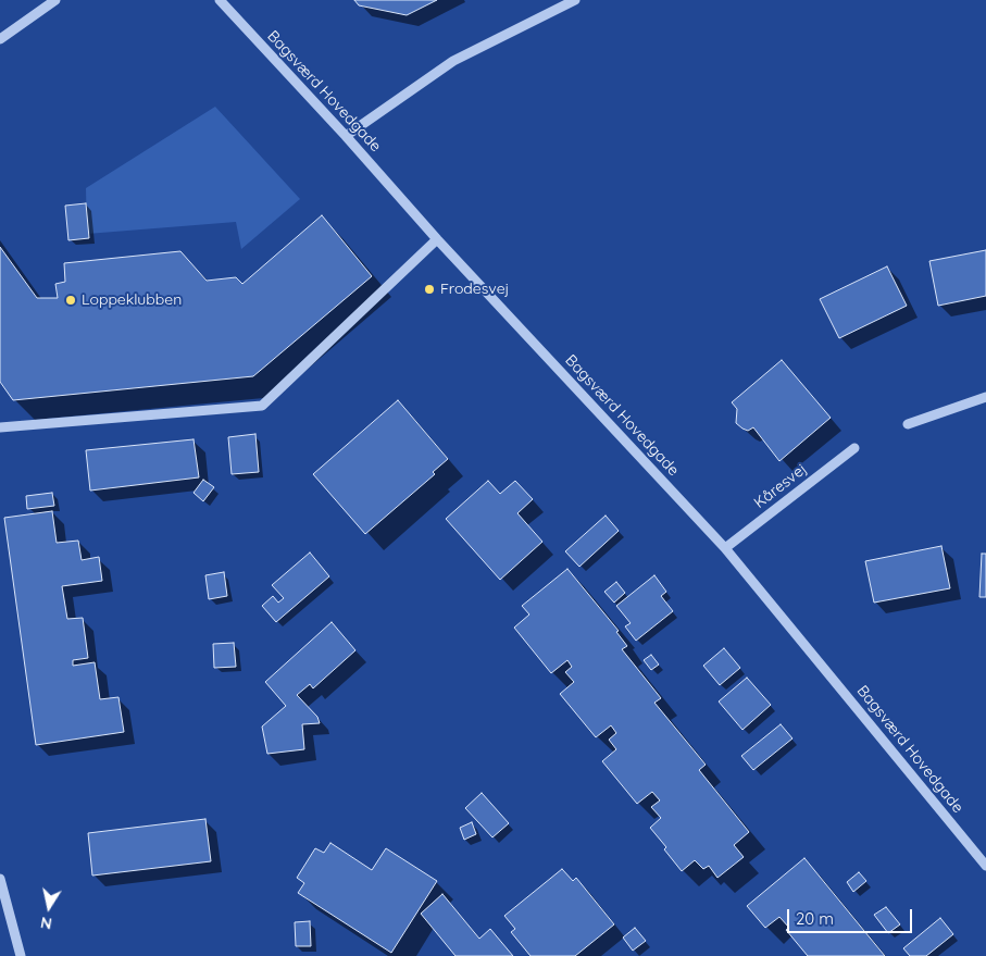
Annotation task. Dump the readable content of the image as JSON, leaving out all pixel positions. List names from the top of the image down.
{
  "streets": {
    "street": ["Bagsværd Hovedgade", "Kåresvej"]
  },
  "crossings": [
    ["Bagsværd Hovedgade", "Kåresvej"]
  ],
  "places": ["Frodesvej", "Loppeklubben"],
  "scale_bar": "20 m",
  "north": "bottom"
}
